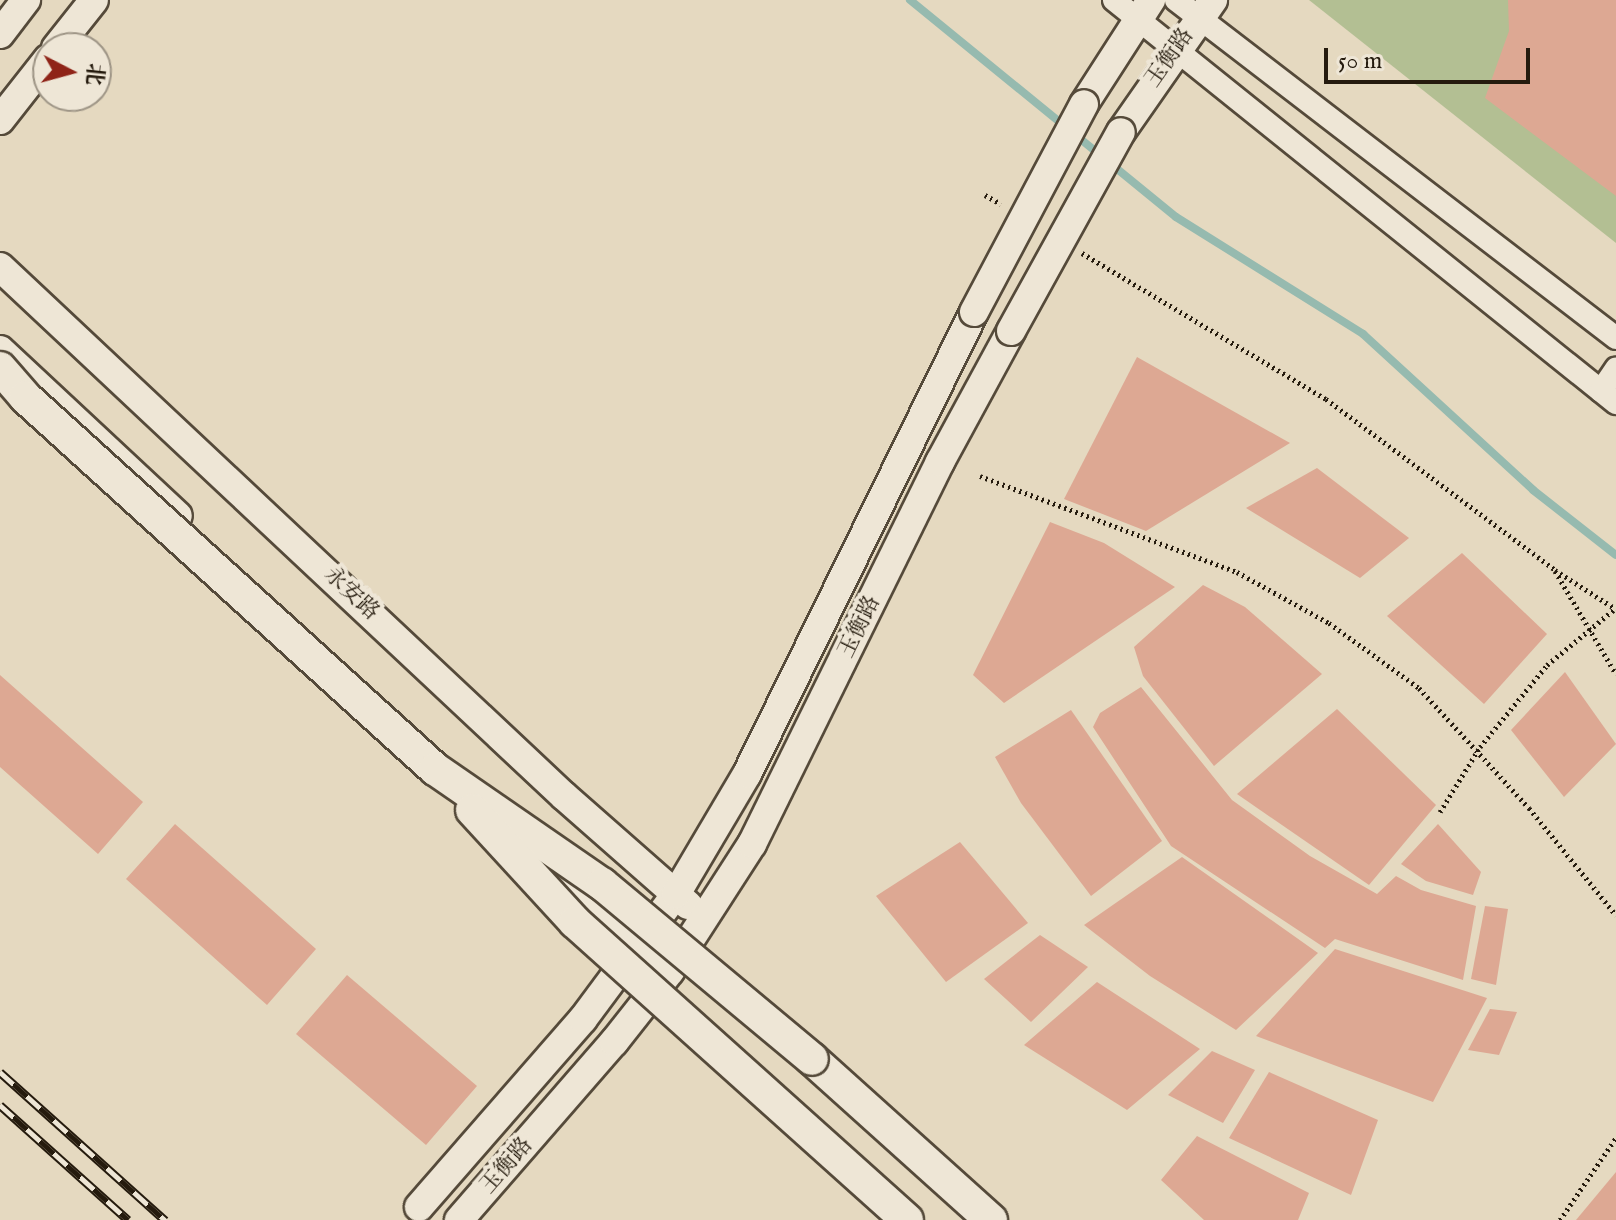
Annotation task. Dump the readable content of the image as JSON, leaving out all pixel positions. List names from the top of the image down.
{
  "streets": {
    "street": ["玉衡路", "永安路"]
  },
  "crossings": [
    ["玉衡路", "永安路"]
  ],
  "scale_bar": "50 m",
  "north": "right"
}
